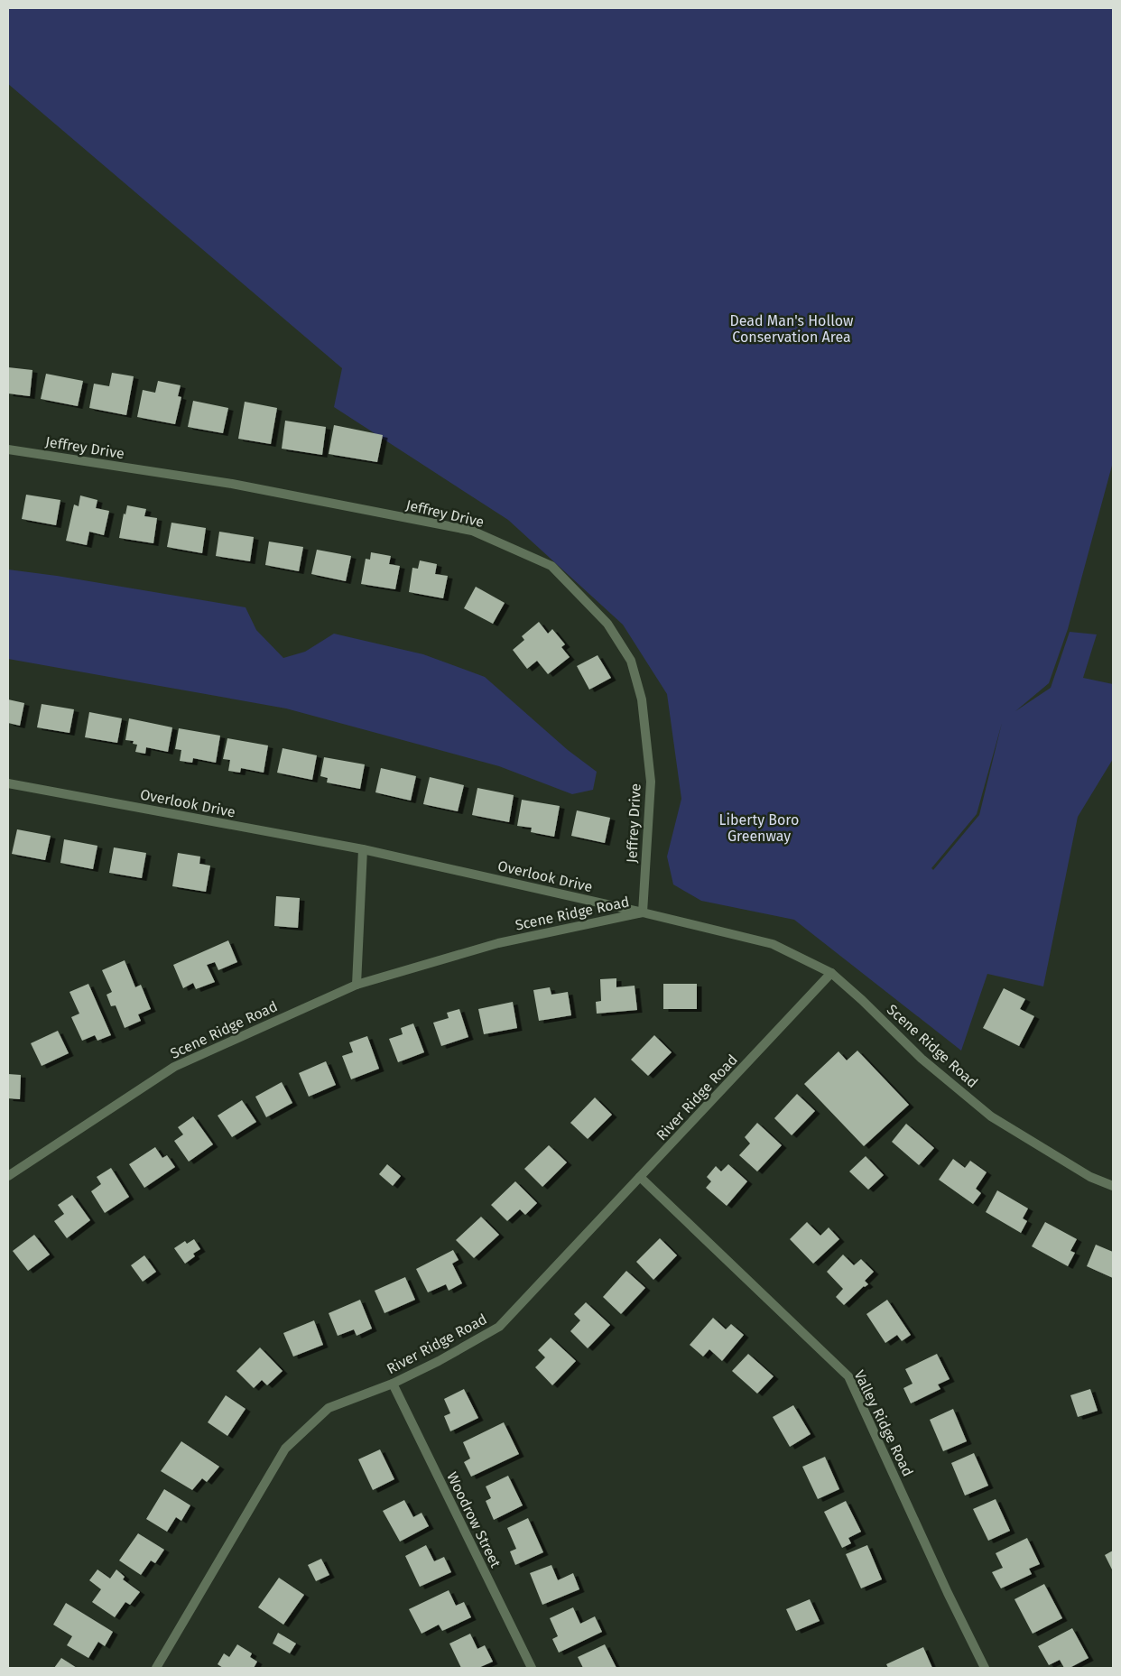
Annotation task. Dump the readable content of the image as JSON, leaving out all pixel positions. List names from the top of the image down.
{
  "streets": {
    "street": [
      "Jeffrey Drive",
      "Overlook Drive",
      "Scene Ridge Road",
      "River Ridge Road",
      "Valley Ridge Road",
      "Woodrow Street"
    ]
  },
  "crossings": [
    ["Jeffrey Drive", "Overlook Drive"],
    ["Jeffrey Drive", "Scene Ridge Road"],
    ["Overlook Drive", "Scene Ridge Road"],
    ["Scene Ridge Road", "River Ridge Road"],
    ["River Ridge Road", "Valley Ridge Road"],
    ["River Ridge Road", "Woodrow Street"]
  ],
  "parks": ["Dead Man's Hollow Conservation Area", "Liberty Boro Greenway"]
}
